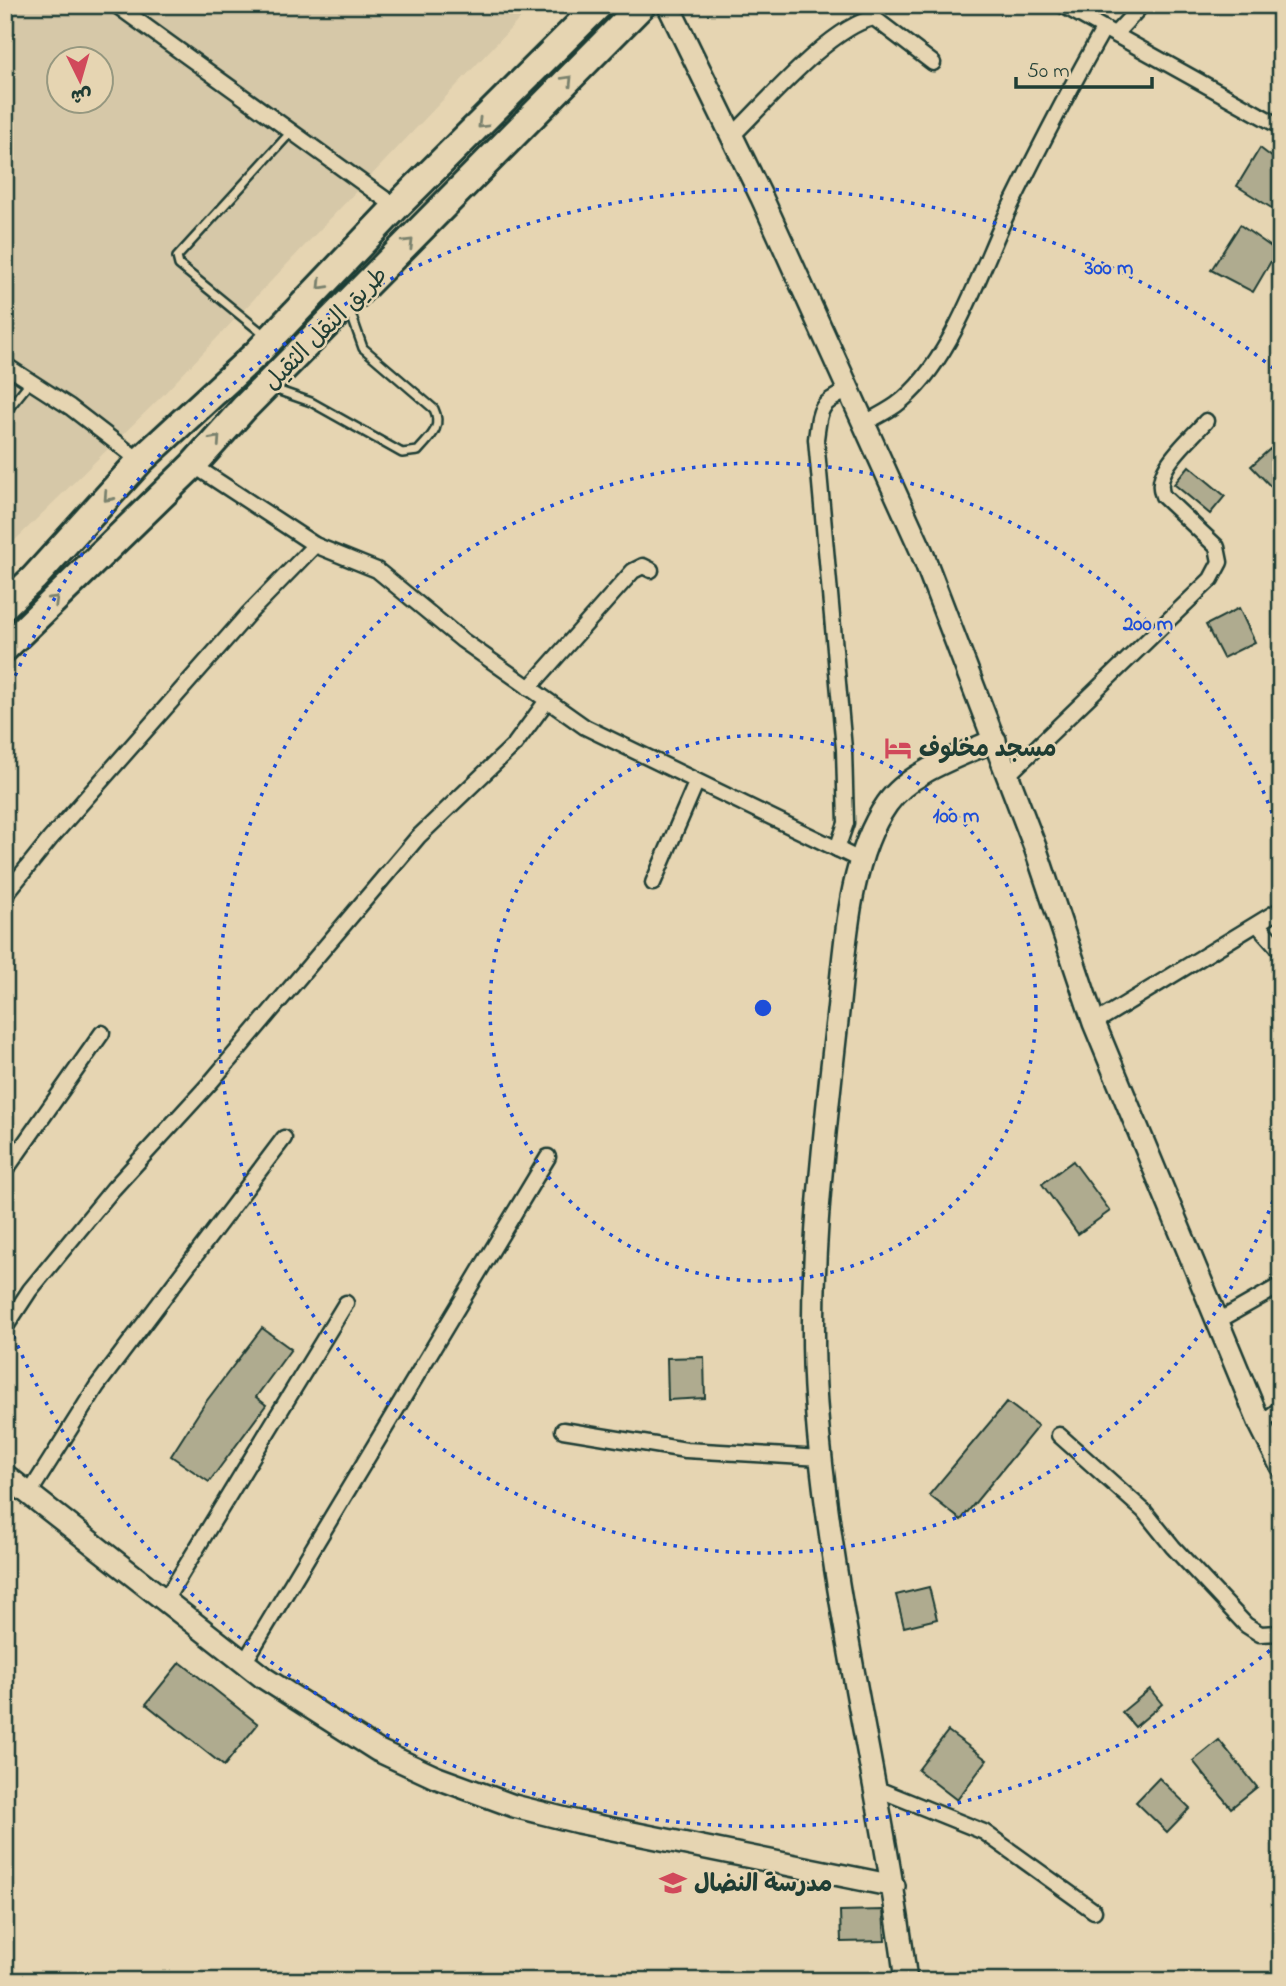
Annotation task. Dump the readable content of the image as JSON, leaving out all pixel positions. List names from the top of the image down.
{
  "streets": {
    "highway": ["طريق النقل الثقيل"]
  },
  "places": {
    "hotel": ["مسجد مخلوف"],
    "school or university": ["مدرسة النضال"]
  },
  "scale_bar": "50 m",
  "north": "bottom",
  "rings": ["300 m", "200 m", "100 m"]
}
